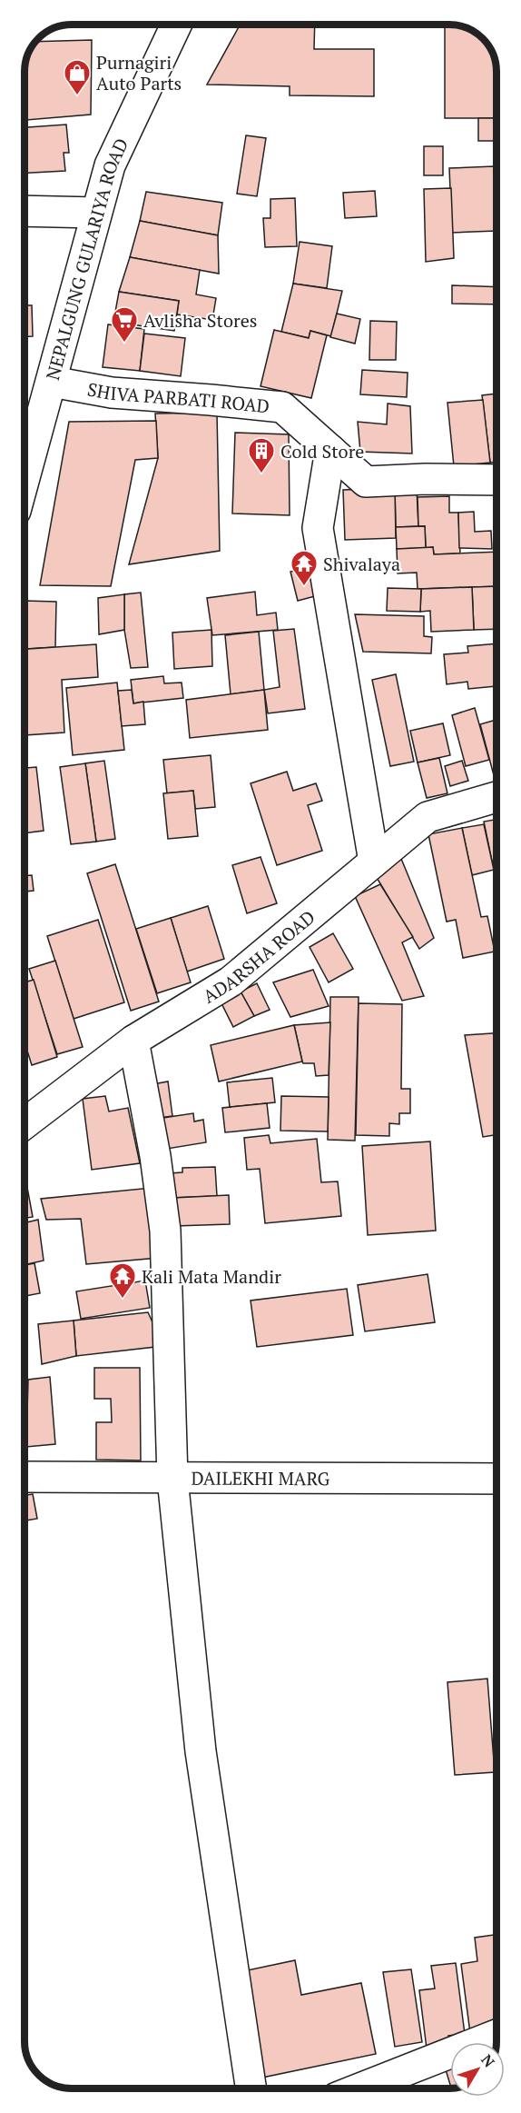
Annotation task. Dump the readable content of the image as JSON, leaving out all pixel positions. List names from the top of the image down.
{
  "streets": {
    "street": [
      "NEPALGUNG GULARIYA ROAD",
      "SHIVA PARBATI ROAD",
      "ADARSHA ROAD",
      "DAILEKHI MARG"
    ]
  },
  "crossings": [
    ["NEPALGUNG GULARIYA ROAD", "SHIVA PARBATI ROAD"]
  ],
  "places": {
    "shop": ["Purnagiri Auto Parts"],
    "supermarket": ["Avlisha Stores"],
    "building": ["Cold Store"],
    "temple": ["Shivalaya", "Kali Mata Mandir"]
  },
  "north": "top right"
}
